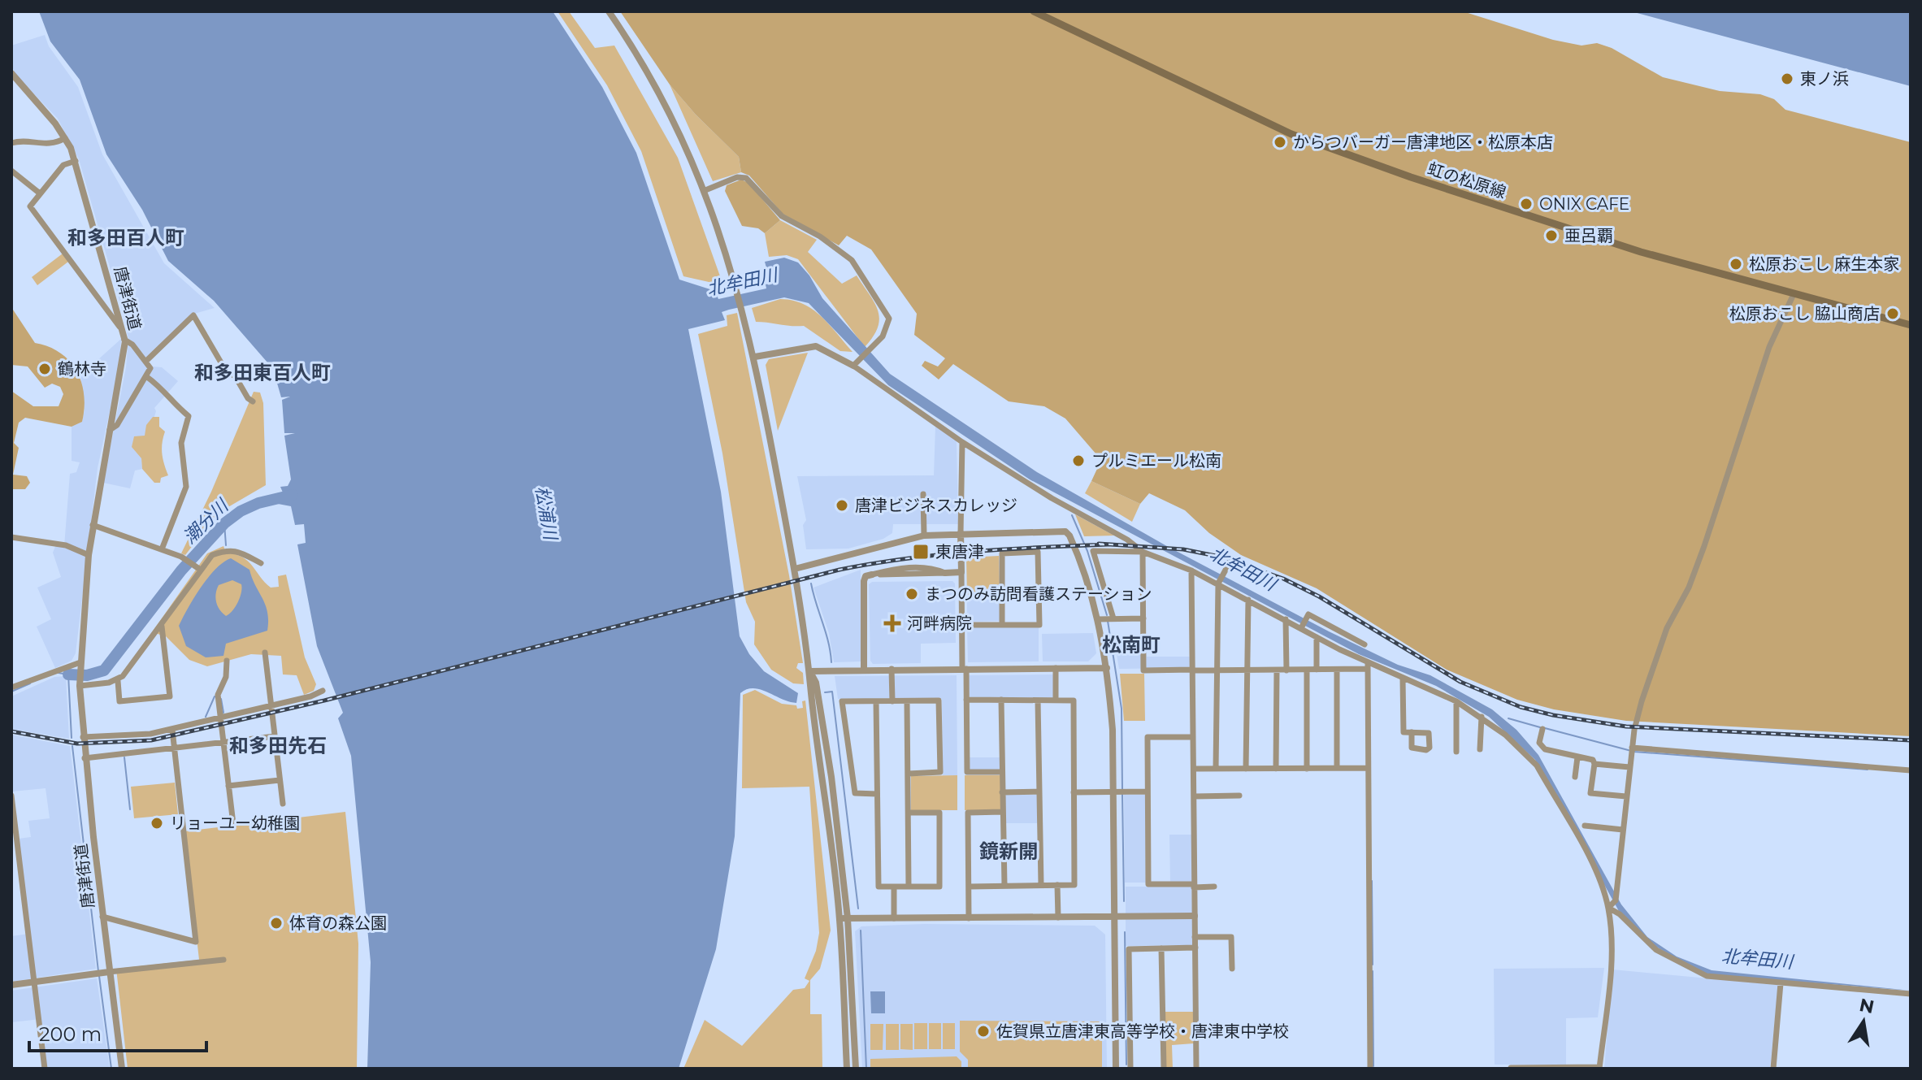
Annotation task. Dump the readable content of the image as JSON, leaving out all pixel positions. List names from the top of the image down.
{
  "streets": {
    "main road": ["虹の松原線"],
    "street": ["唐津街道"]
  },
  "districts": [
    "和多田百人町",
    "和多田東百人町",
    "松南町",
    "和多田先石",
    "鏡新開"
  ],
  "water": ["北牟田川", "松浦川", "潮分川"],
  "places": {
    "other": [
      "東ノ浜",
      "からつバーガー唐津地区・松原本店",
      "ONIX CAFE",
      "亜呂覇",
      "松原おこし 麻生本家",
      "松原おこし 脇山商店",
      "鶴林寺",
      "プルミエール松南",
      "唐津ビジネスカレッジ",
      "まつのみ訪問看護ステーション",
      "リョーユー幼稚園",
      "体育の森公園",
      "佐賀県立唐津東高等学校・唐津東中学校"
    ],
    "transit": ["東唐津"],
    "health": ["河畔病院"]
  },
  "scale_bar": "200 m",
  "north": "top"
}
